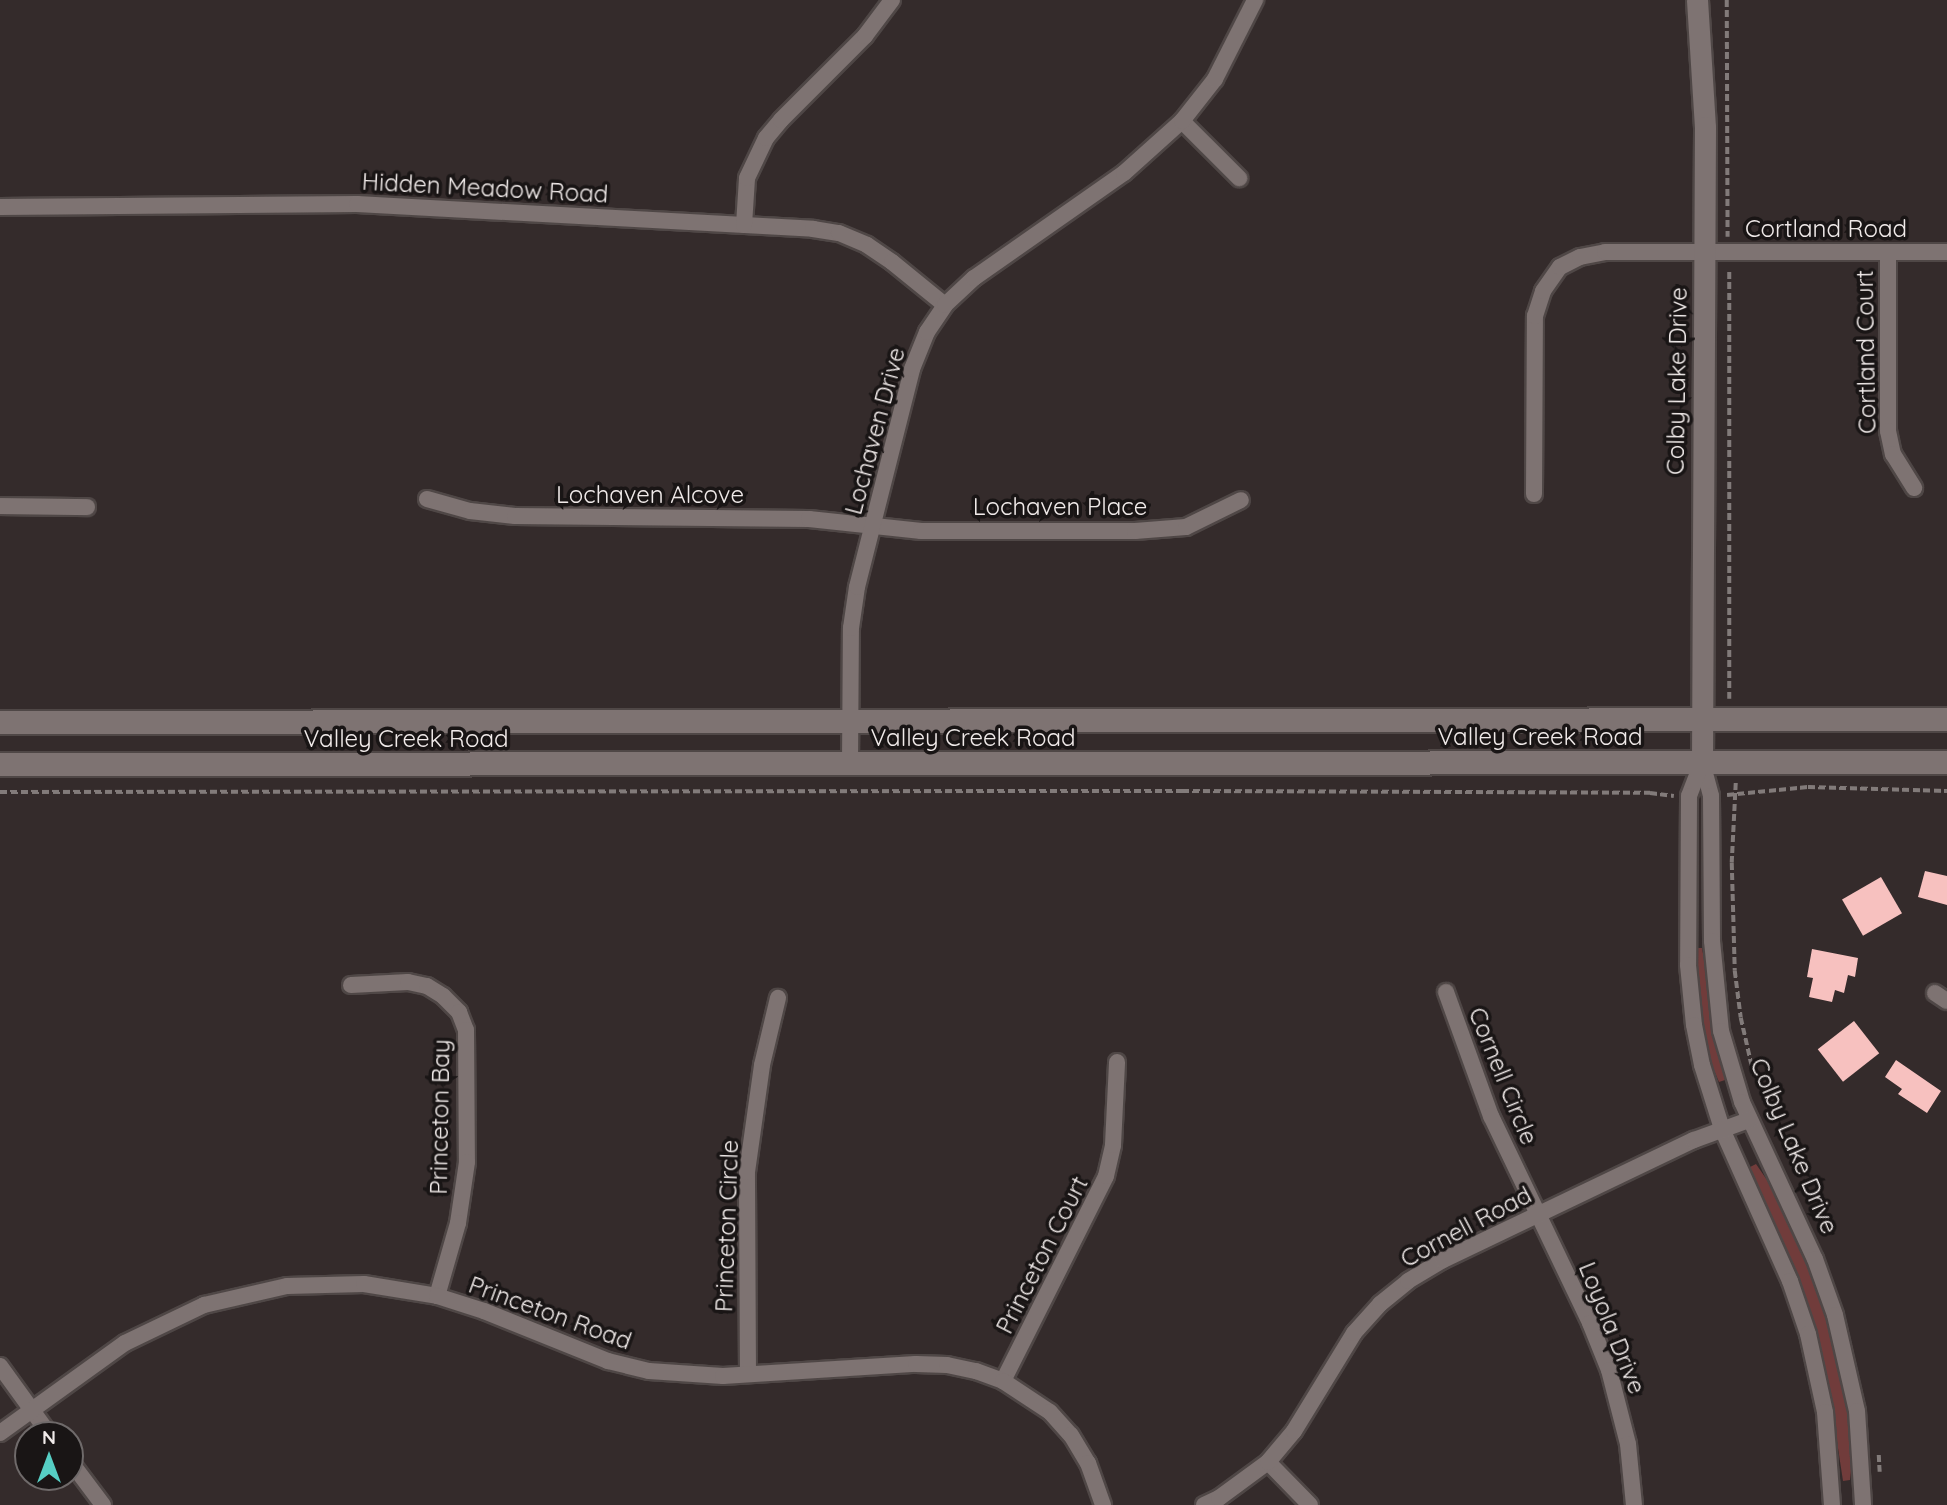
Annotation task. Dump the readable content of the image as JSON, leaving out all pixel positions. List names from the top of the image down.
{
  "streets": {
    "main road": ["Valley Creek Road"],
    "street": [
      "Hidden Meadow Road",
      "Cortland Road",
      "Cortland Court",
      "Colby Lake Drive",
      "Lochaven Drive",
      "Lochaven Alcove",
      "Lochaven Place",
      "Cornell Circle",
      "Princeton Bay",
      "Princeton Circle",
      "Cornell Road",
      "Princeton Court",
      "Princeton Road",
      "Loyola Drive"
    ]
  },
  "crossings": [
    ["Hidden Meadow Road", "Lochaven Drive"],
    ["Cortland Road", "Cortland Court"],
    ["Cortland Road", "Colby Lake Drive"],
    ["Colby Lake Drive", "Valley Creek Road"],
    ["Colby Lake Drive", "Cornell Road"],
    ["Lochaven Drive", "Lochaven Alcove"],
    ["Lochaven Drive", "Lochaven Place"],
    ["Lochaven Drive", "Valley Creek Road"],
    ["Lochaven Alcove", "Lochaven Place"],
    ["Cornell Circle", "Cornell Road"],
    ["Cornell Circle", "Loyola Drive"],
    ["Princeton Bay", "Princeton Road"],
    ["Princeton Circle", "Princeton Road"],
    ["Cornell Road", "Loyola Drive"],
    ["Princeton Court", "Princeton Road"]
  ],
  "north": "top"
}
